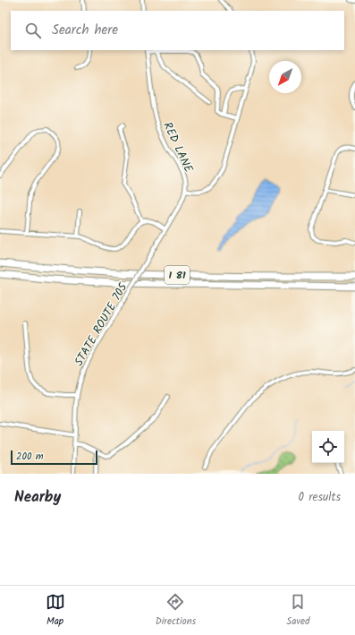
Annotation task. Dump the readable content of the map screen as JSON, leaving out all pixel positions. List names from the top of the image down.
{
  "streets": {
    "highway": ["I 81"],
    "street": ["RED LANE", "STATE ROUTE 705"]
  },
  "crossings": [
    ["RED LANE", "STATE ROUTE 705"]
  ],
  "scale_bar": "200 m",
  "north": "bottom left",
  "page": {
    "search": "Search here",
    "scale": "200 m",
    "heading": ["Nearby", "0 results"],
    "nav": ["Map", "Directions", "Saved"]
  }
}
